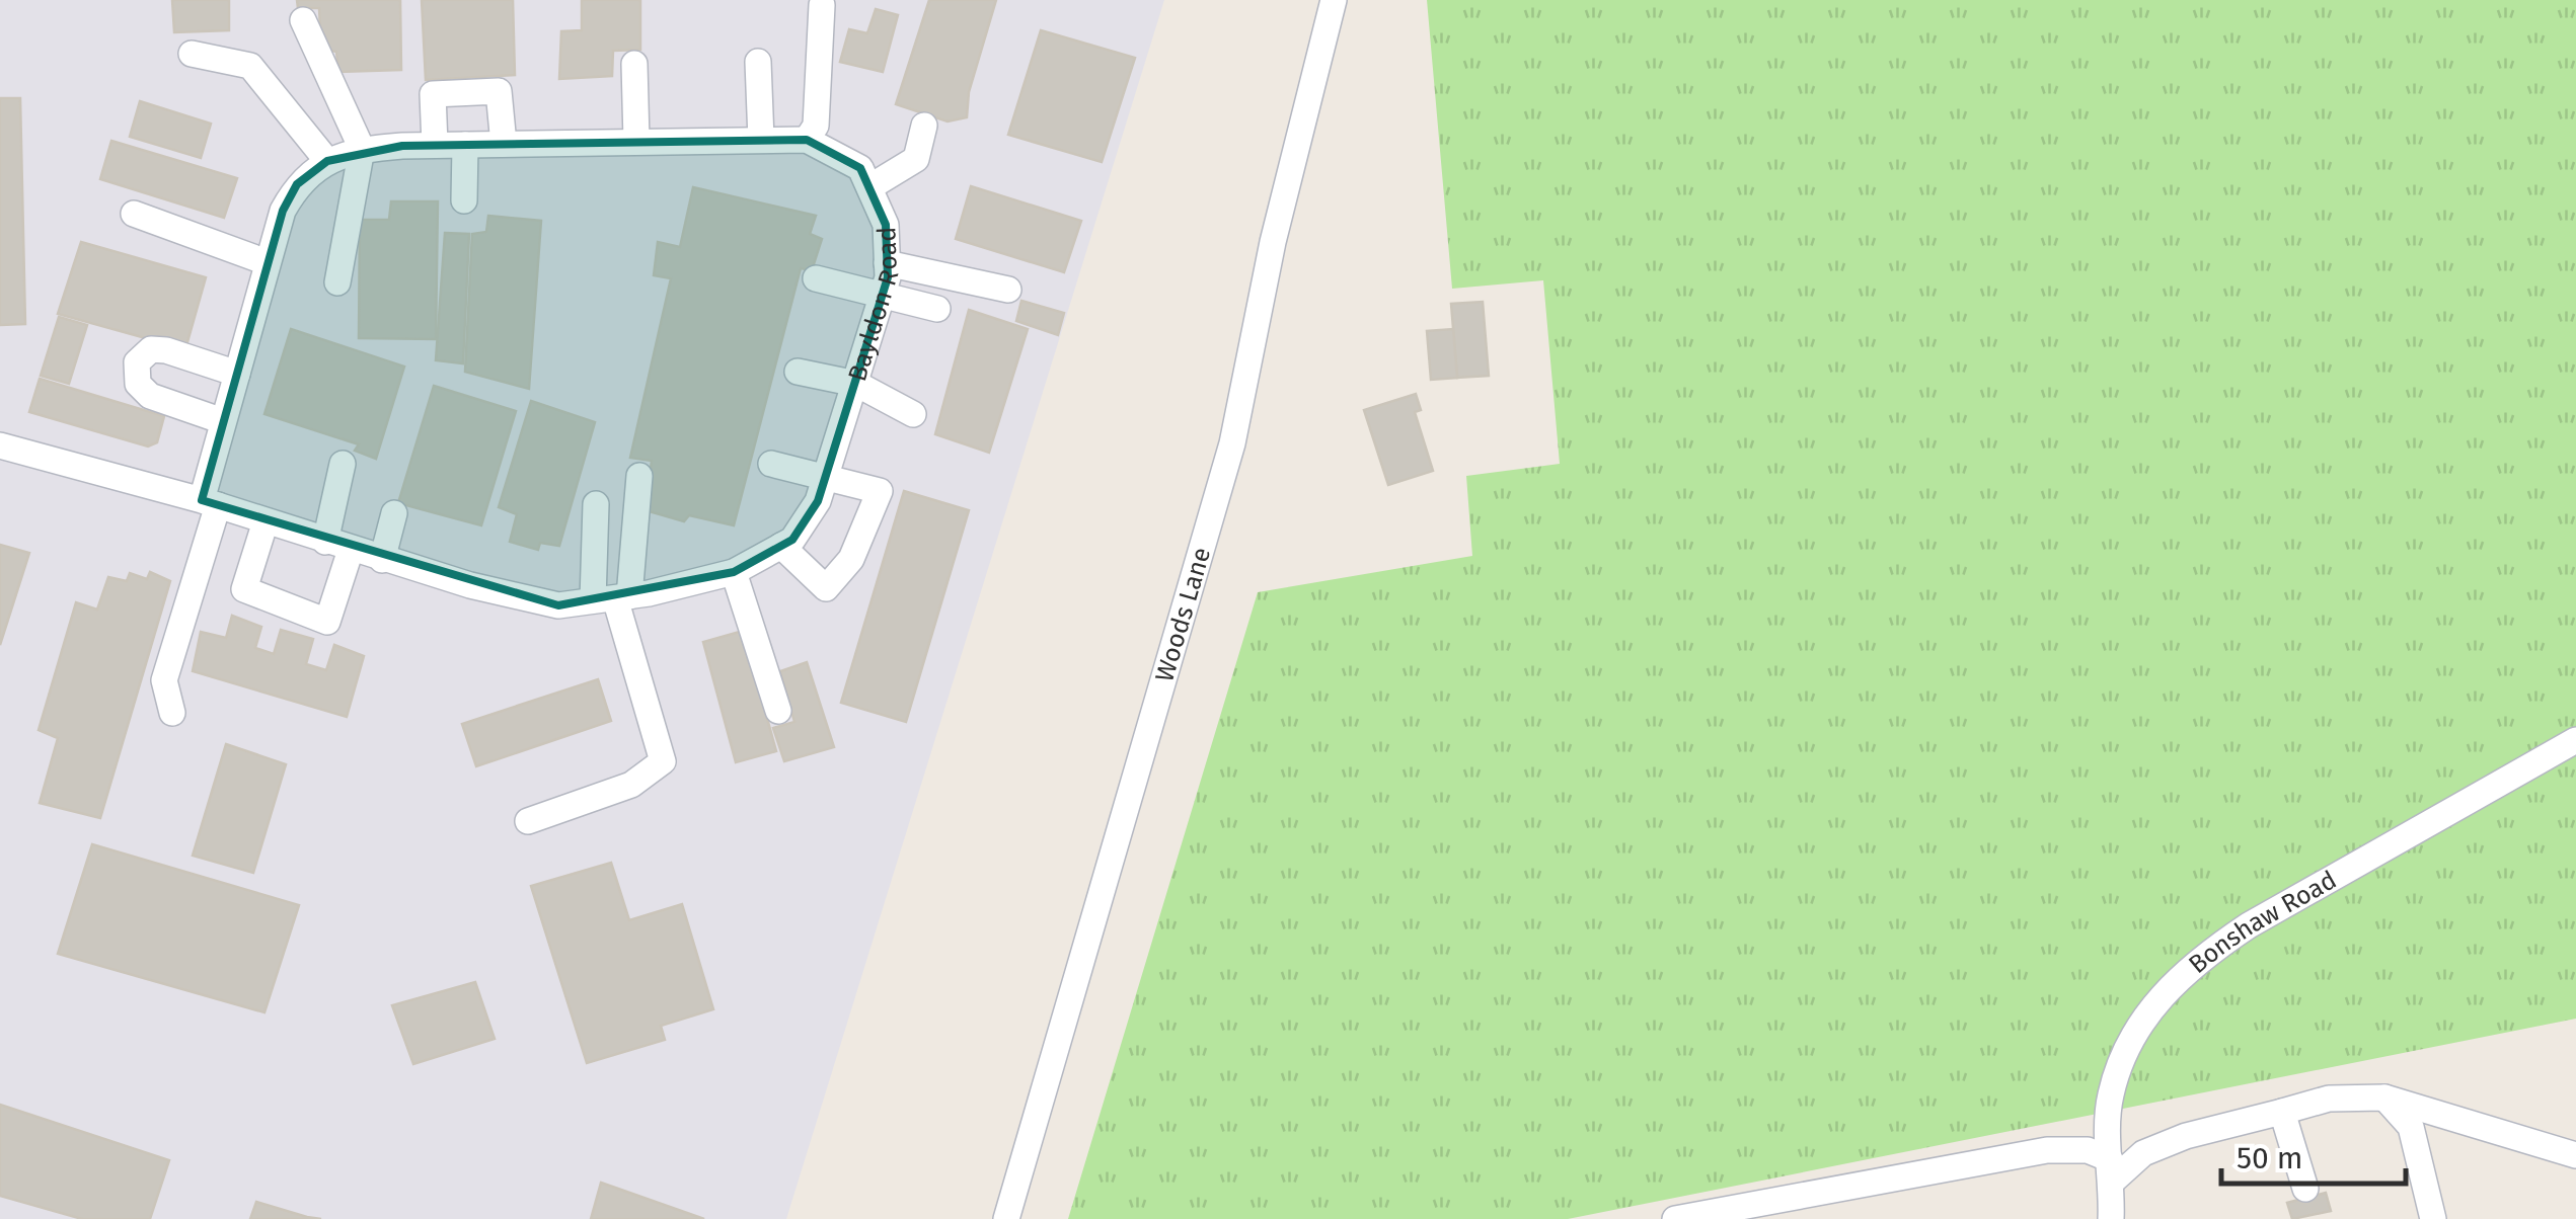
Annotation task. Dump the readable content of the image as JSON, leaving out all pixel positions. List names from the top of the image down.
{
  "streets": {
    "street": ["Bayldon Road", "Woods Lane", "Bonshaw Road"]
  },
  "scale_bar": "50 m"
}
